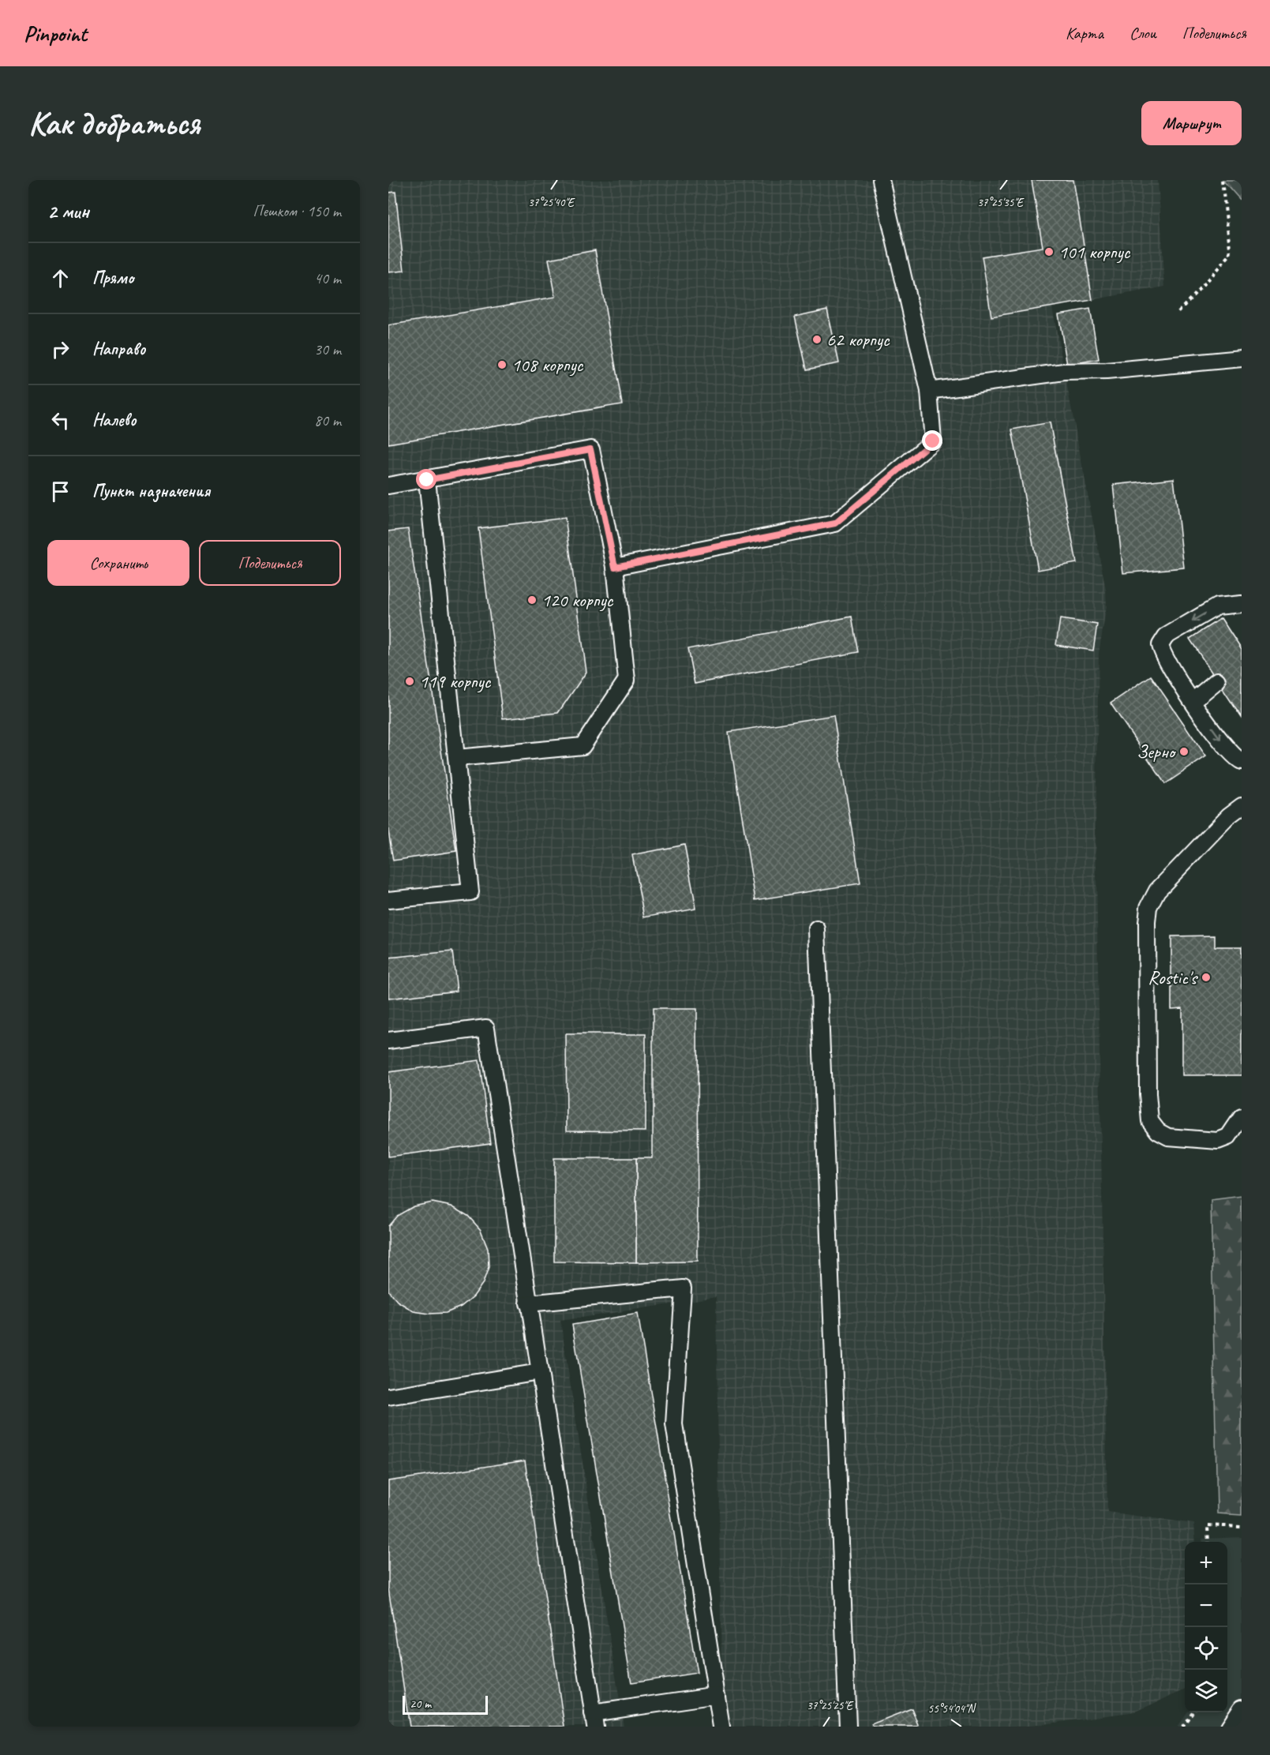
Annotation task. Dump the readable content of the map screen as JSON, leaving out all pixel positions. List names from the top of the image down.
{
  "places": [
    "101 корпус",
    "62 корпус",
    "108 корпус",
    "120 корпус",
    "119 корпус",
    "Зерно",
    "Rostic's"
  ],
  "scale_bar": "20 m",
  "page": {
    "header": "Pinpoint",
    "nav": ["Карта", "Слои", "Поделиться"],
    "buttons": [
      "Маршрут",
      ["Сохранить", "Поделиться"]
    ],
    "title": "Как добраться",
    "heading": ["2 мин", "Пешком · 150 m"],
    "list": [
      ["Прямо", "40 m"],
      ["Направо", "30 m"],
      ["Налево", "80 m"],
      "Пункт назначения"
    ],
    "map_buttons": ["+", "−"],
    "scale": "20 m"
  },
  "coordinates": [
    "37°25'40\"E",
    "37°25'35\"E",
    "37°25'25\"E",
    "55°54'04\"N"
  ]
}
